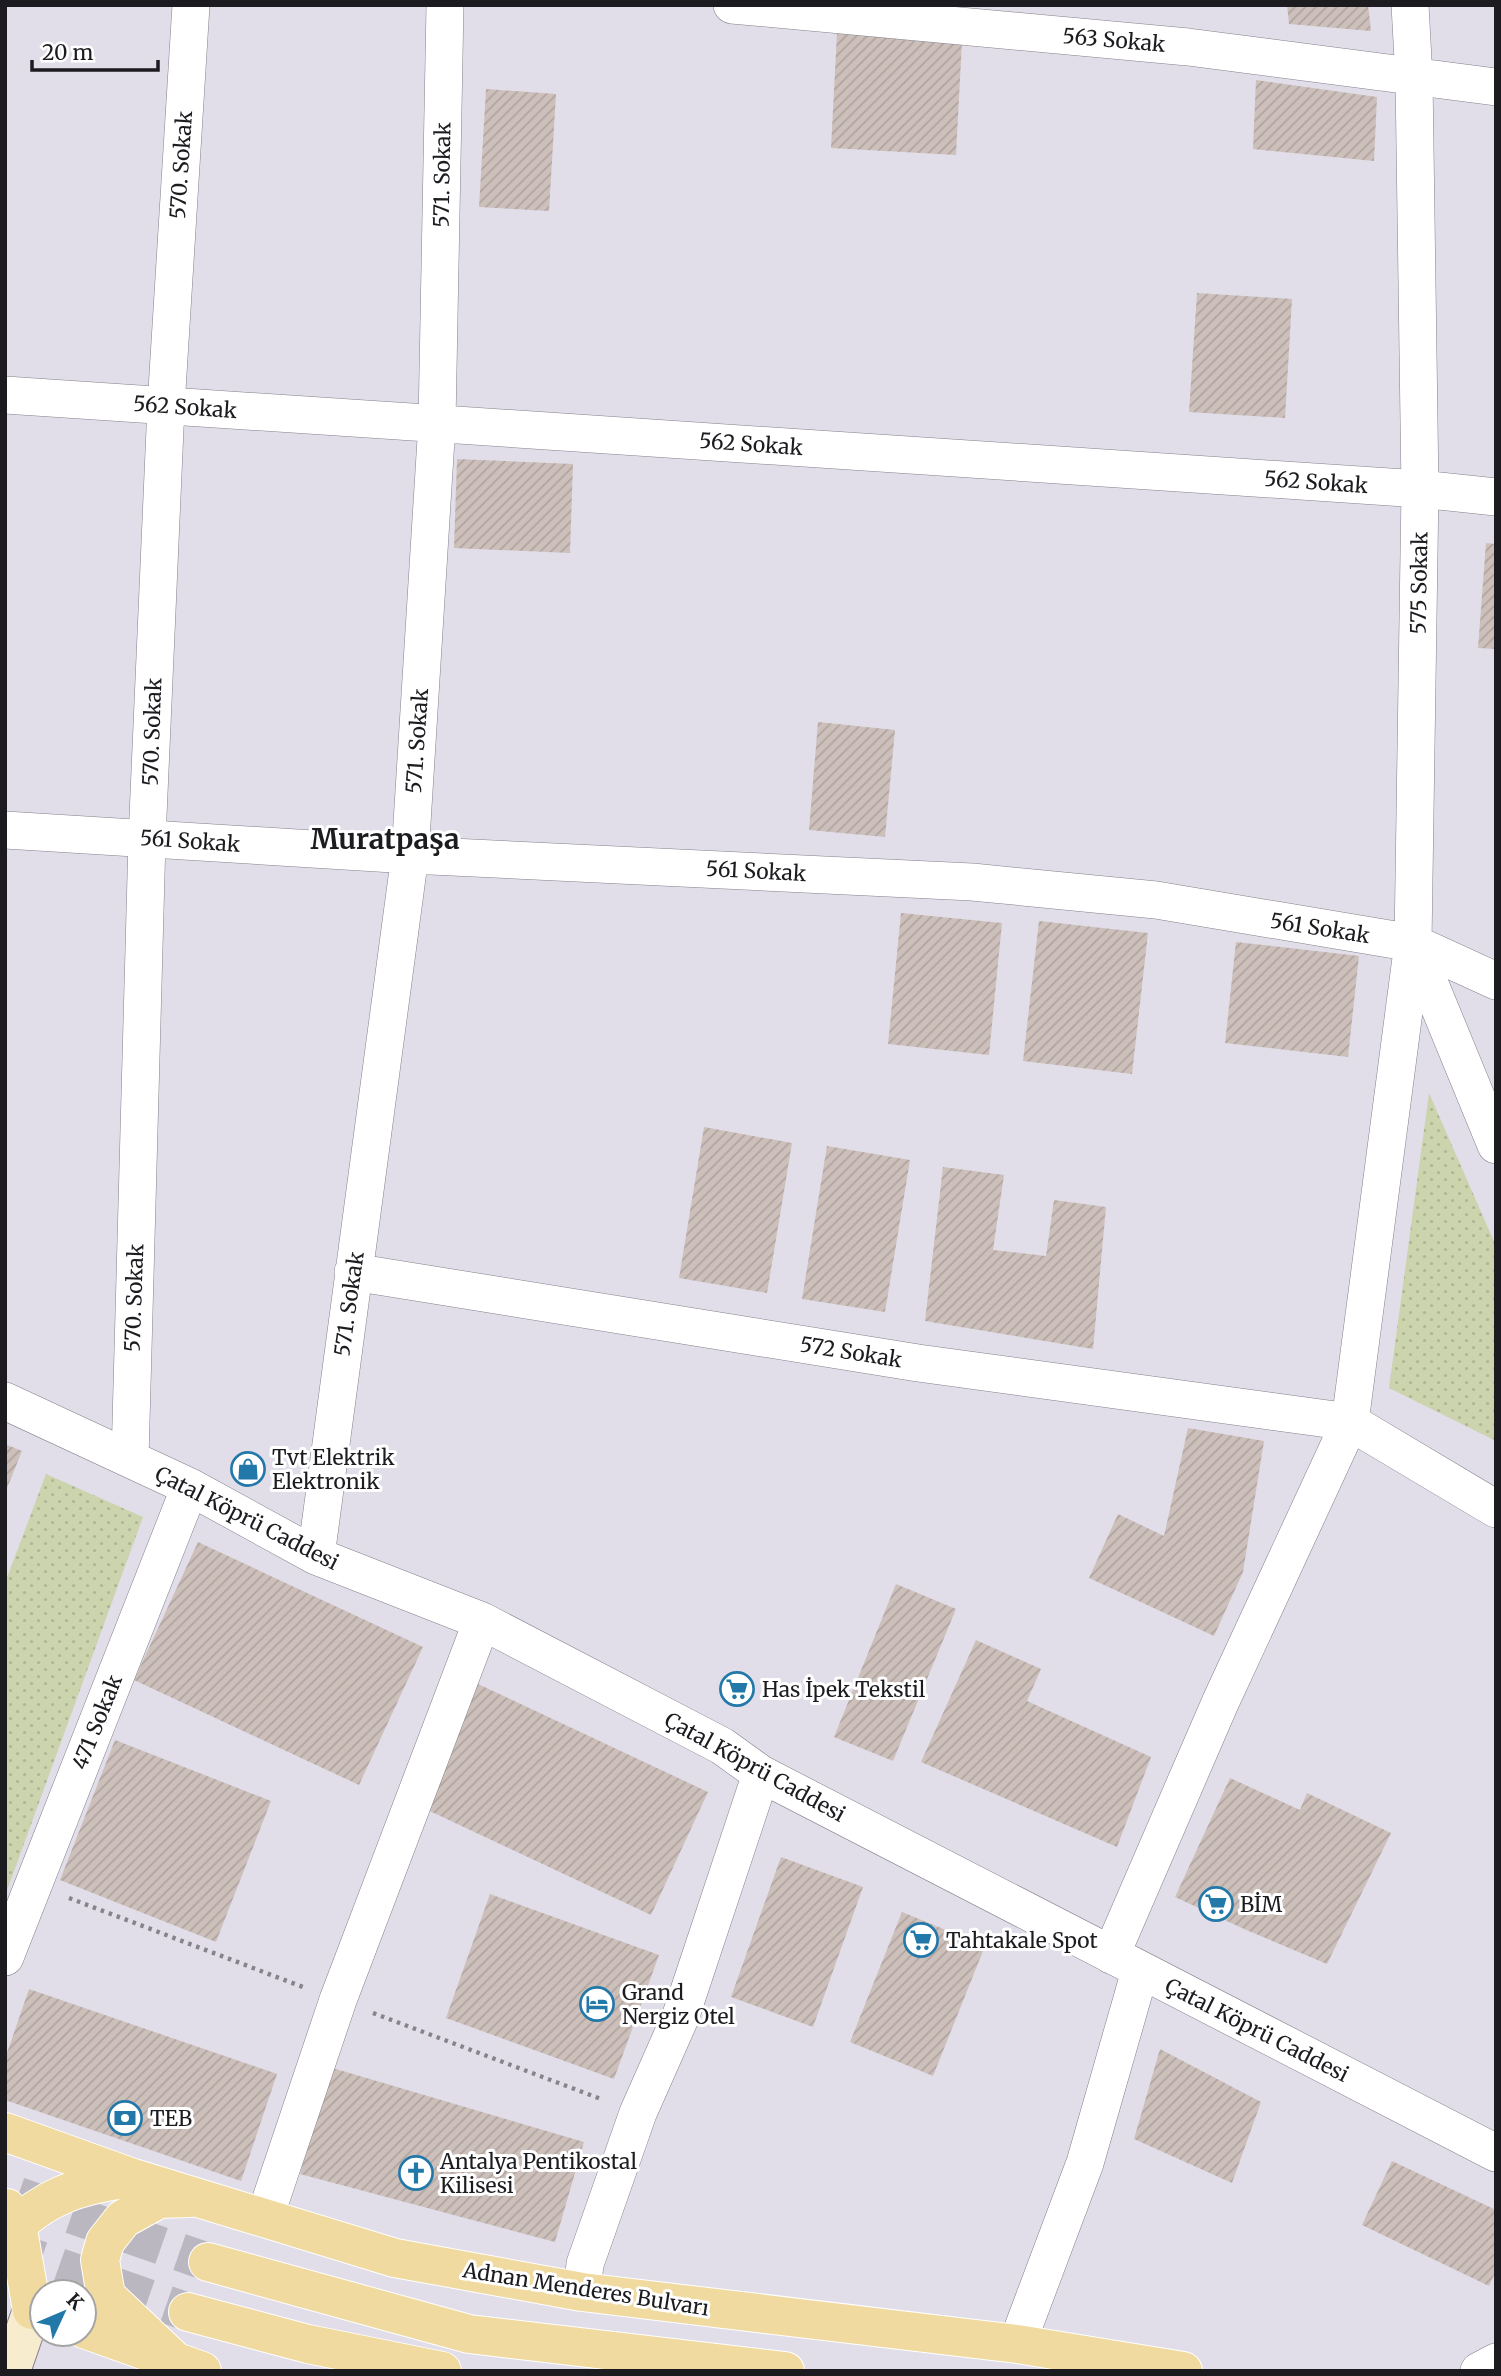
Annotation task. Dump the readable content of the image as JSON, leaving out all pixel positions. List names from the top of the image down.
{
  "streets": {
    "main road": ["Adnan Menderes Bulvarı"],
    "street": [
      "563 Sokak",
      "570. Sokak",
      "571. Sokak",
      "562 Sokak",
      "575 Sokak",
      "561 Sokak",
      "572 Sokak",
      "Çatal Köprü Caddesi",
      "471 Sokak"
    ]
  },
  "crossings": [
    ["563 Sokak", "575 Sokak"],
    ["570. Sokak", "562 Sokak"],
    ["570. Sokak", "561 Sokak"],
    ["570. Sokak", "Çatal Köprü Caddesi"],
    ["571. Sokak", "562 Sokak"],
    ["571. Sokak", "561 Sokak"],
    ["571. Sokak", "572 Sokak"],
    ["571. Sokak", "Çatal Köprü Caddesi"],
    ["562 Sokak", "575 Sokak"],
    ["575 Sokak", "561 Sokak"],
    ["Çatal Köprü Caddesi", "471 Sokak"]
  ],
  "districts": ["Muratpaşa"],
  "places": {
    "shop": ["Tvt Elektrik Elektronik"],
    "supermarket": ["Has İpek Tekstil", "BİM", "Tahtakale Spot"],
    "hotel": ["Grand Nergiz Otel"],
    "bank": ["TEB"],
    "church": ["Antalya Pentikostal Kilisesi"]
  },
  "scale_bar": "20 m",
  "north": "top right"
}
